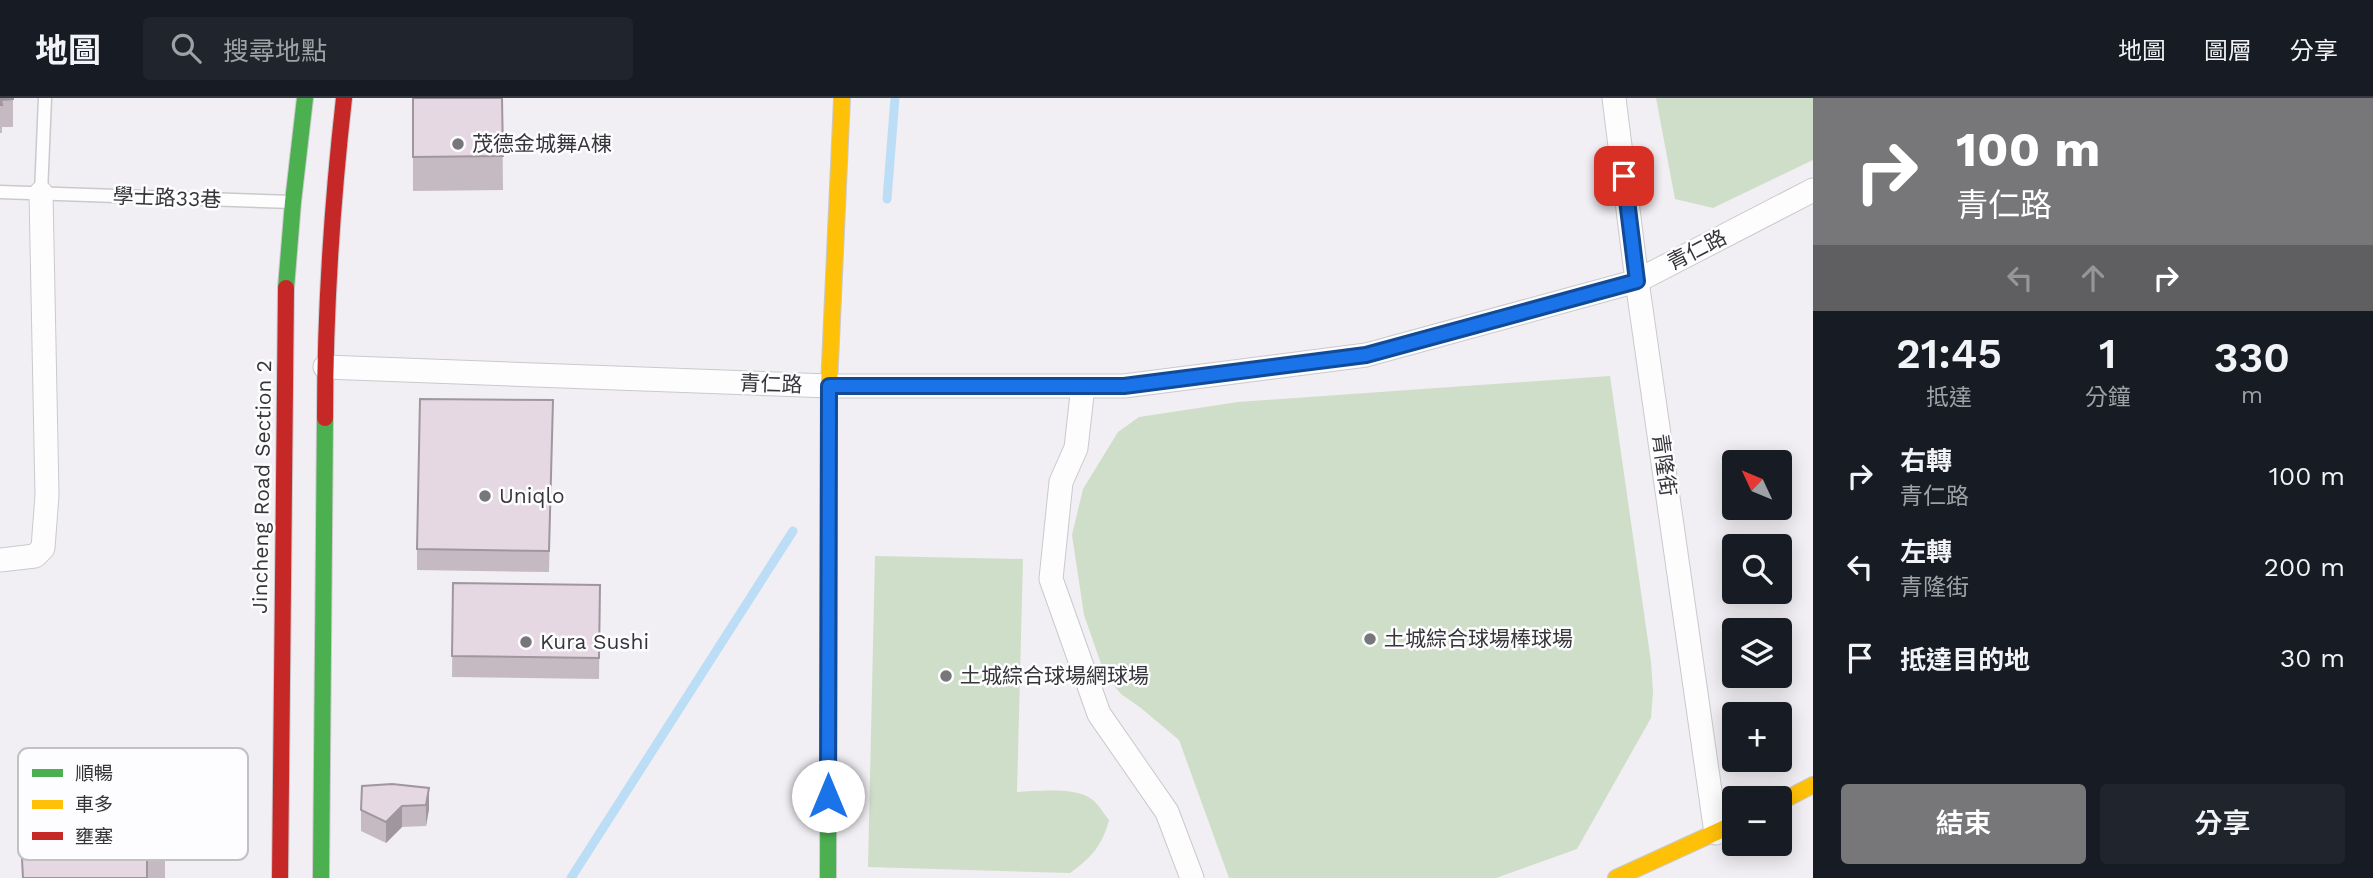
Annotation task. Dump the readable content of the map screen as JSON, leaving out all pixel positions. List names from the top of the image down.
{
  "streets": {
    "main road": ["Jincheng Road Section 2"],
    "street": ["青仁路", "青隆街"],
    "lane": ["學士路33巷"]
  },
  "crossings": [
    ["學士路33巷", "Jincheng Road Section 2"],
    ["青仁路", "青隆街"]
  ],
  "places": [
    "茂德金城舞A棟",
    "Uniqlo",
    "土城綜合球場棒球場",
    "Kura Sushi",
    "土城綜合球場網球場"
  ],
  "legend": ["順暢", "車多", "壅塞"],
  "north": "top left",
  "page": {
    "header": "地圖",
    "search": "搜尋地點",
    "nav": ["地圖", "圖層", "分享"],
    "turn": ["100 m", "青仁路"],
    "eta": [
      "21:45",
      "抵達",
      "1",
      "分鐘",
      "330",
      "m"
    ],
    "list": [
      {
        "name": "右轉",
        "note": "青仁路",
        "value": "100 m"
      },
      {
        "name": "左轉",
        "note": "青隆街",
        "value": "200 m"
      },
      {
        "name": "抵達目的地",
        "value": "30 m"
      }
    ],
    "map_buttons": ["+", "−"],
    "buttons": ["結束", "分享"]
  }
}
